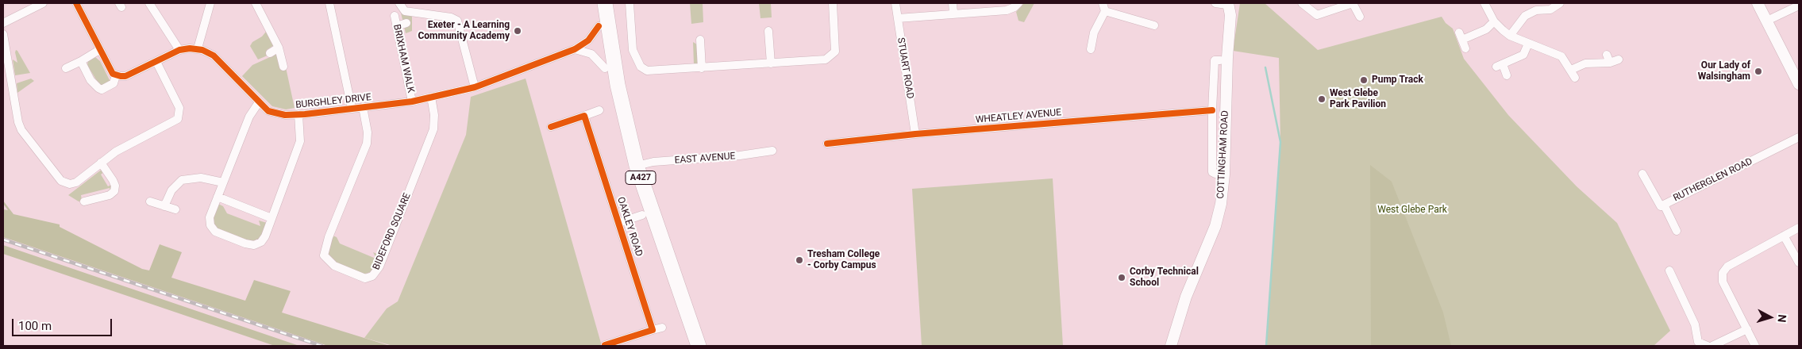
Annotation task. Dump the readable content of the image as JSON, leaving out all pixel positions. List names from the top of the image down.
{
  "streets": {
    "highway": ["A427", "OAKLEY ROAD"],
    "street": [
      "BRIXHAM WALK",
      "STUART ROAD",
      "BURGHLEY DRIVE",
      "WHEATLEY AVENUE",
      "COTTINGHAM ROAD",
      "EAST AVENUE",
      "RUTHERGLEN ROAD",
      "BIDEFORD SQUARE"
    ]
  },
  "crossings": [
    ["BRIXHAM WALK", "BURGHLEY DRIVE"],
    ["STUART ROAD", "WHEATLEY AVENUE"],
    ["BURGHLEY DRIVE", "OAKLEY ROAD"],
    ["BURGHLEY DRIVE", "BIDEFORD SQUARE"],
    ["EAST AVENUE", "A427"]
  ],
  "parks": ["West Glebe Park"],
  "places": [
    "Exeter - A Learning Community Academy",
    "Our Lady of Walsingham",
    "Pump Track",
    "West Glebe Park Pavilion",
    "Tresham College - Corby Campus",
    "Corby Technical School"
  ],
  "scale_bar": "100 m",
  "north": "right"
}
